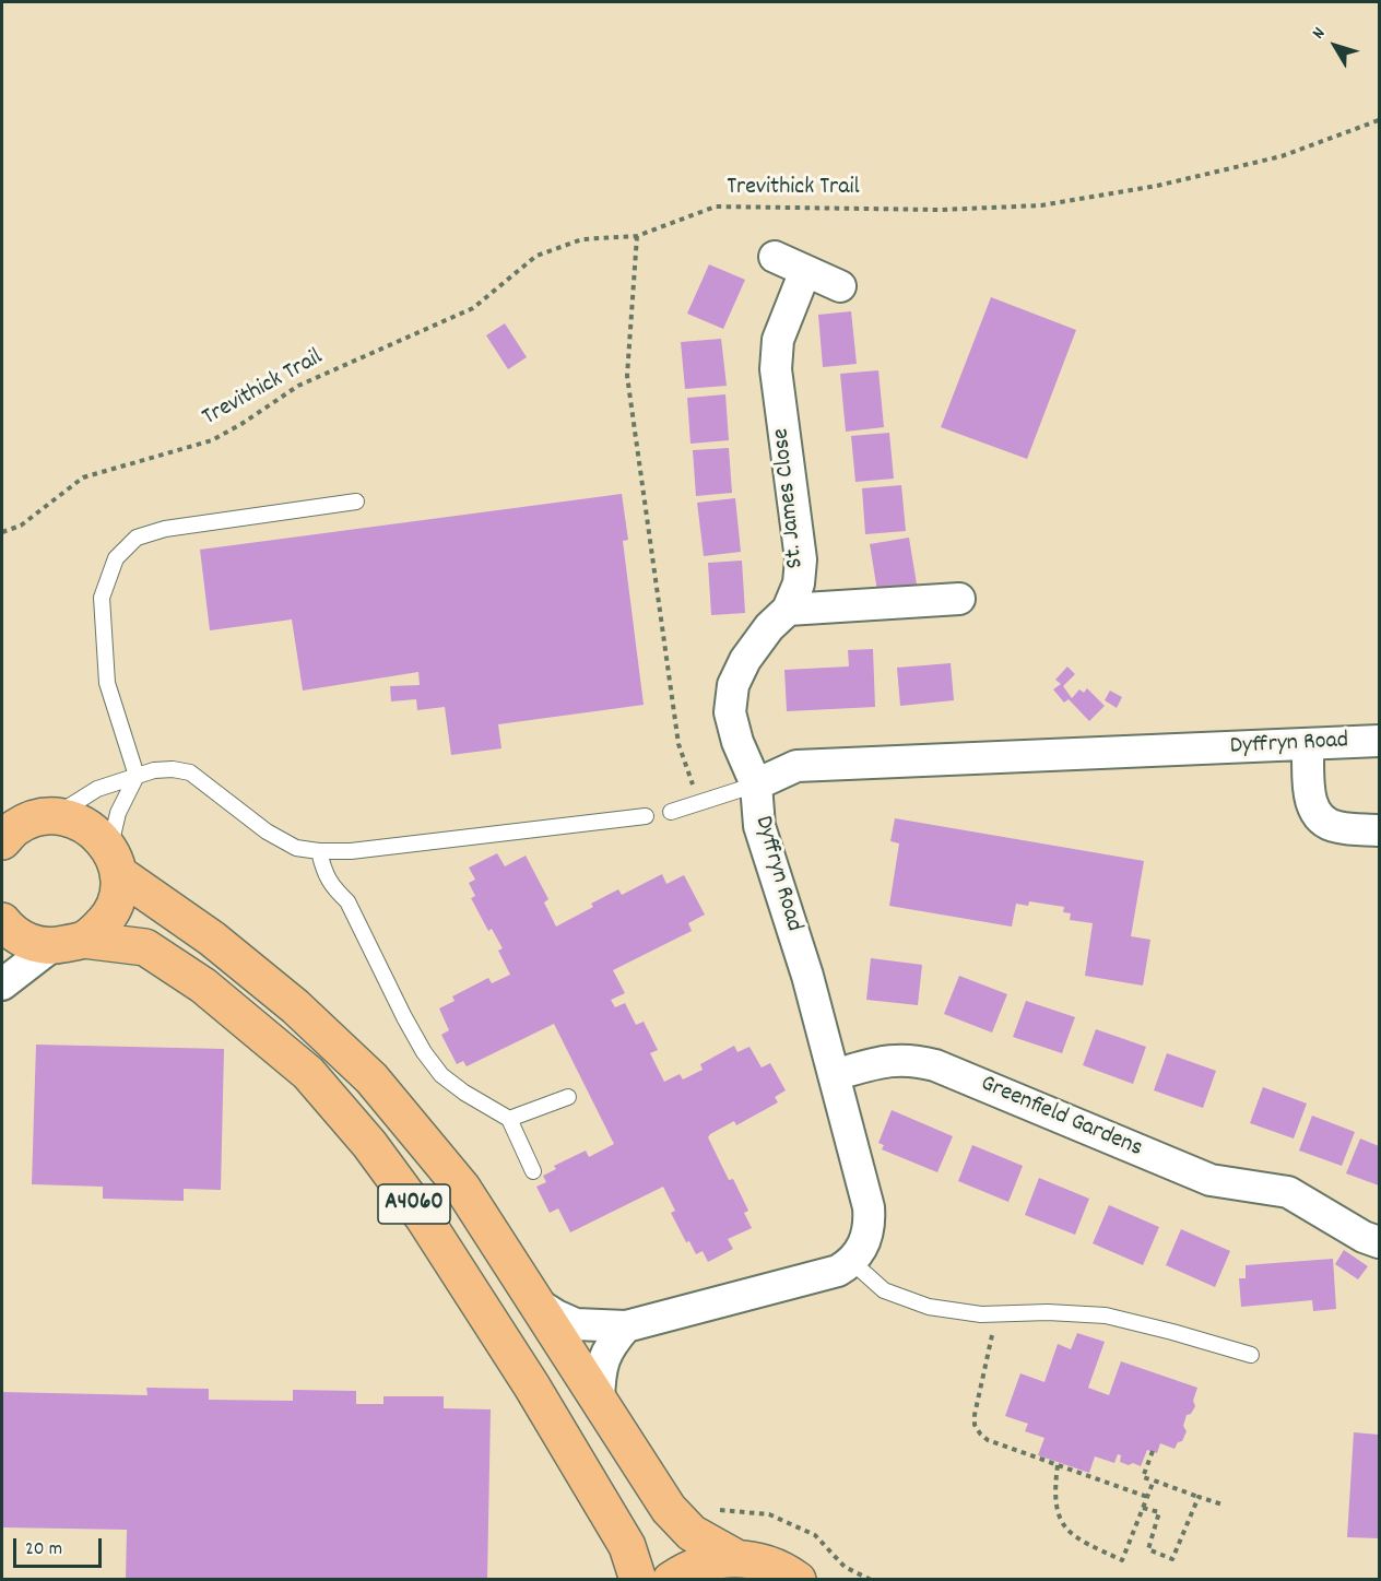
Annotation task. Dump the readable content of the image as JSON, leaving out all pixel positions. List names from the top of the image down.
{
  "streets": {
    "highway": ["A4060"],
    "street": ["St. James Close", "Dyffryn Road", "Greenfield Gardens"],
    "path": ["Trevithick Trail"]
  },
  "crossings": [
    ["St. James Close", "Dyffryn Road"],
    ["Dyffryn Road", "Greenfield Gardens"]
  ],
  "scale_bar": "20 m",
  "north": "top left"
}
